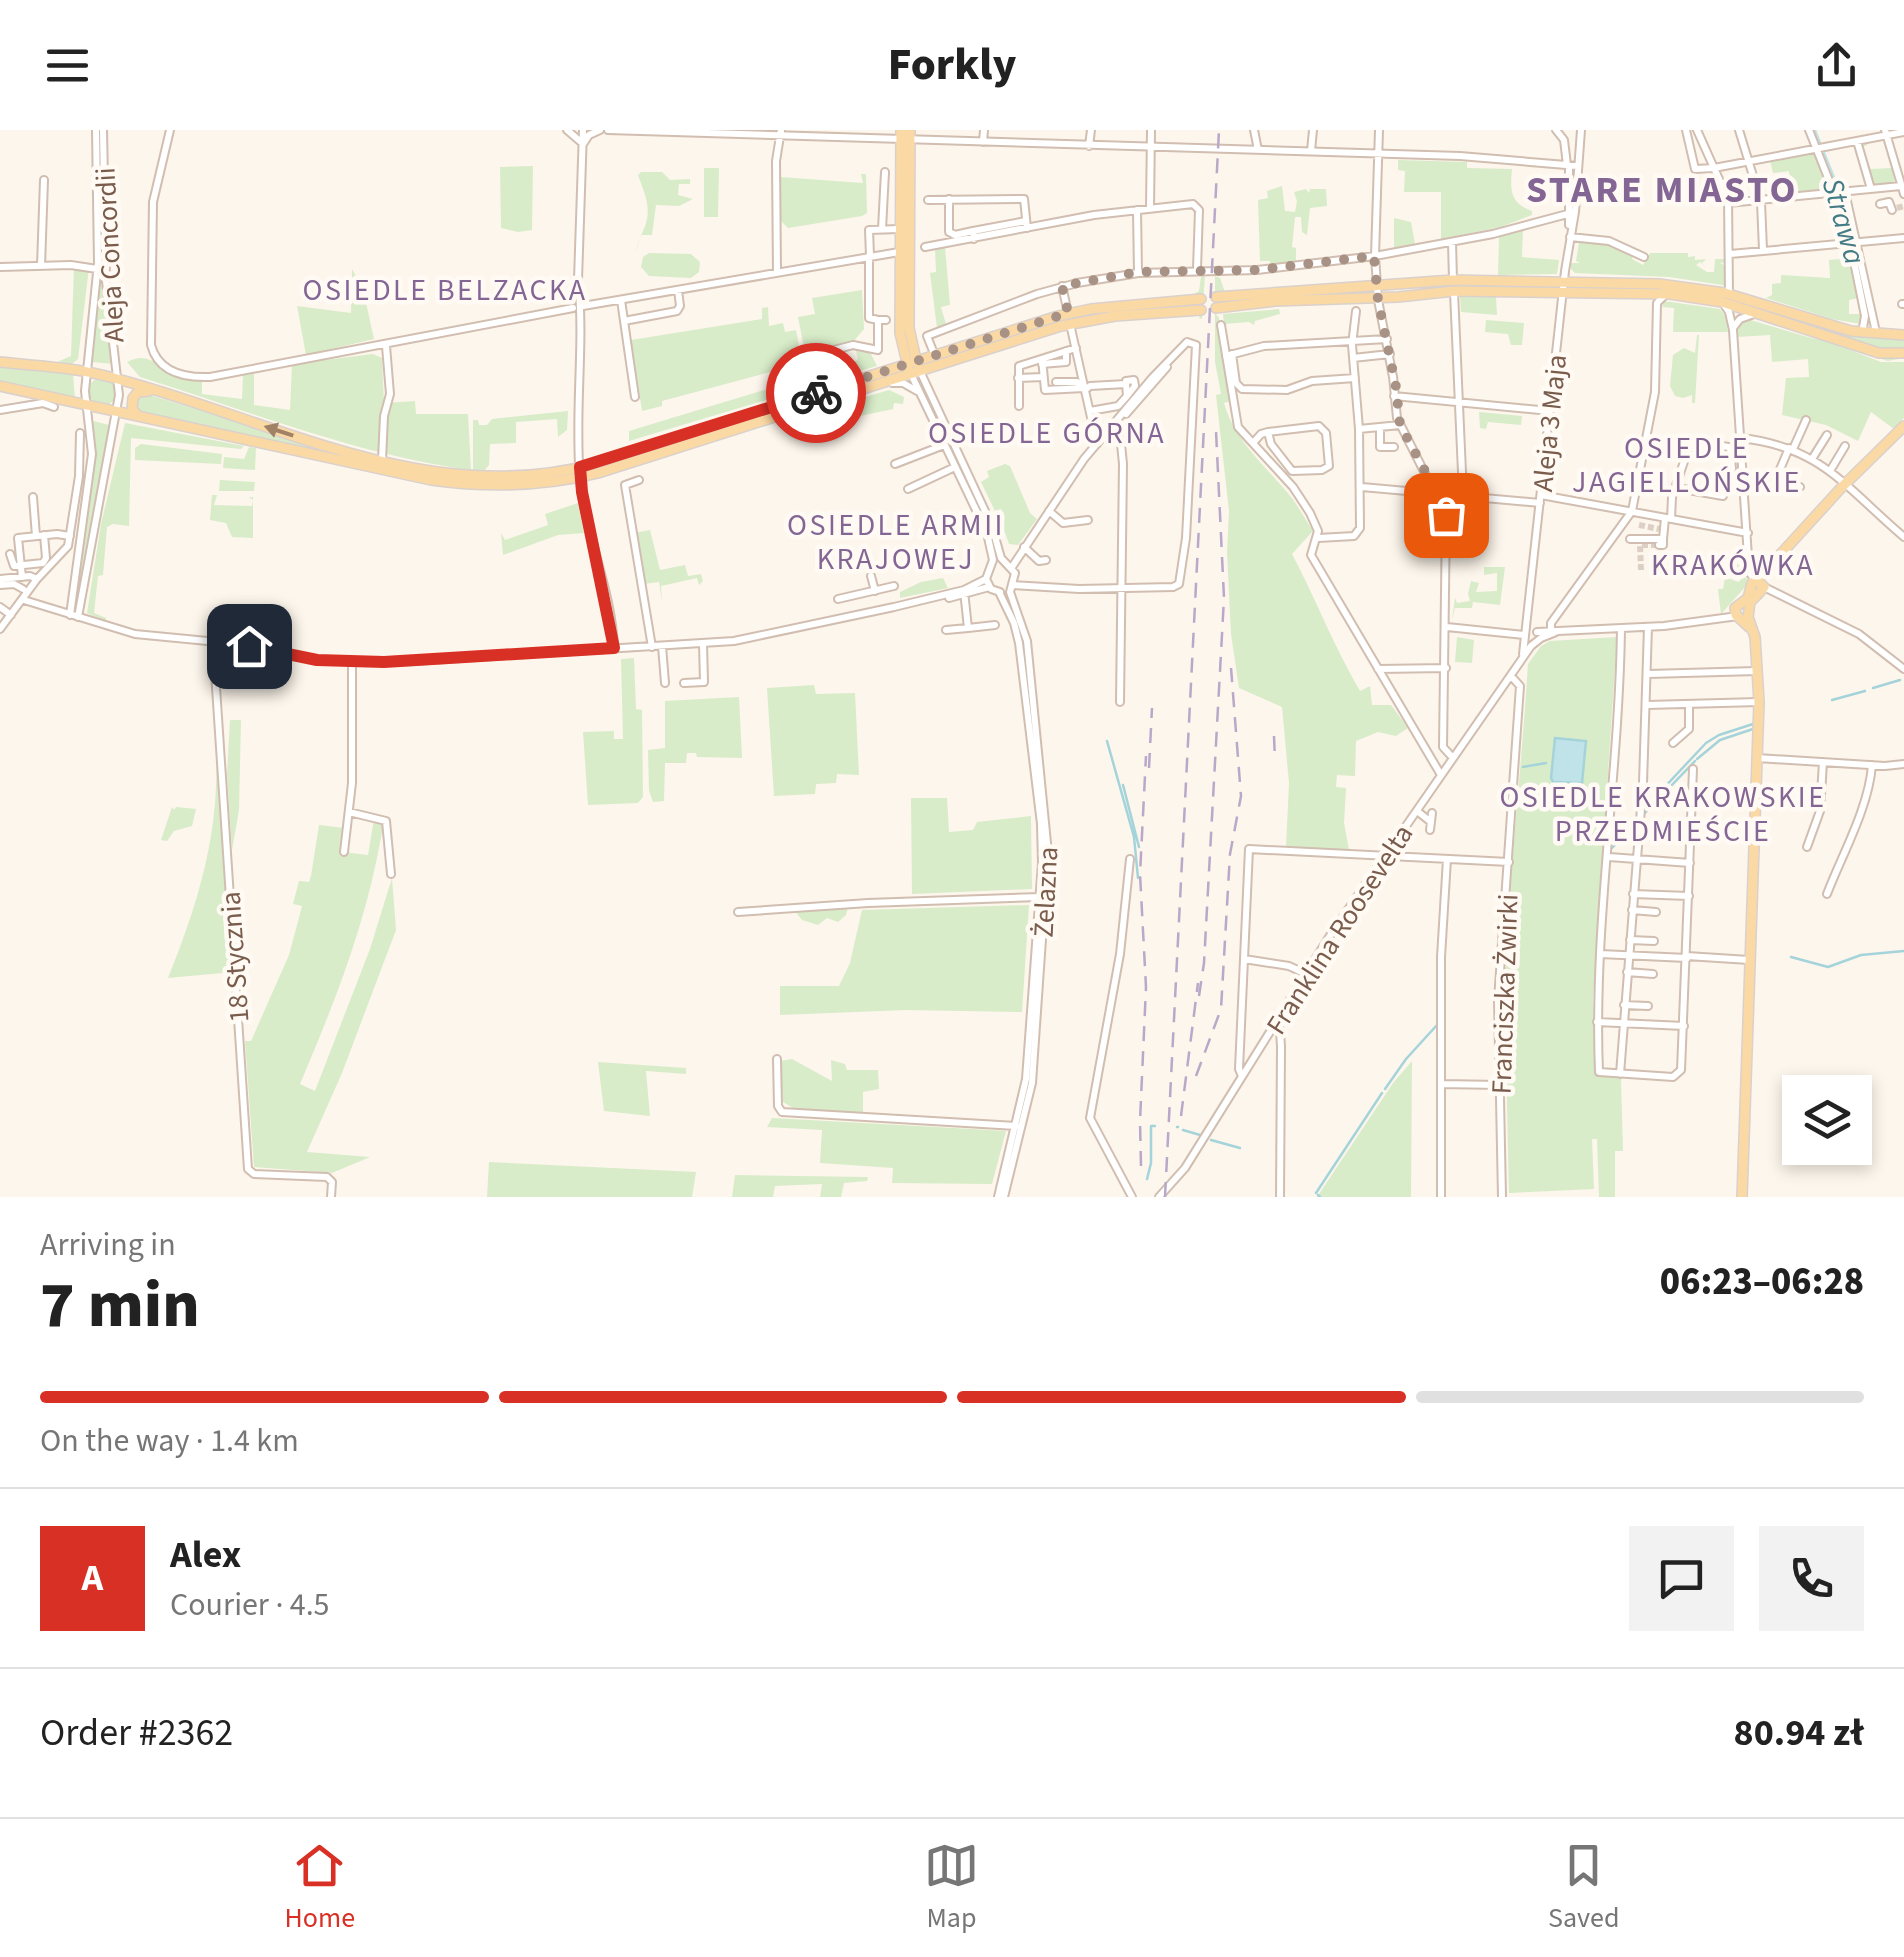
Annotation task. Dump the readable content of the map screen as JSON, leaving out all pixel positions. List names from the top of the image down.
{
  "streets": {
    "street": [
      "Aleja Concordii",
      "Aleja 3 Maja",
      "Żelazna",
      "Franklina Roosevelta",
      "18 Stycznia",
      "Franciszka Żwirki"
    ]
  },
  "crossings": [
    ["Aleja 3 Maja", "Franklina Roosevelta"],
    ["Franklina Roosevelta", "Franciszka Żwirki"]
  ],
  "districts": [
    "STARE MIASTO",
    "OSIEDLE BELZACKA",
    "OSIEDLE GÓRNA",
    "OSIEDLE JAGIELLOŃSKIE",
    "OSIEDLE ARMII KRAJOWEJ",
    "KRAKÓWKA",
    "OSIEDLE KRAKOWSKIE PRZEDMIEŚCIE"
  ],
  "water": ["Strawa"],
  "page": {
    "header": "Forkly",
    "heading": ["7 min", "Arriving in", "06:23–06:28"],
    "panel": [
      "Alex",
      "Courier · 4.5",
      "Order #2362",
      "80.94 zł"
    ],
    "bar": "On the way · 1.4 km",
    "round": "A",
    "tabs": ["Home", "Map", "Saved"]
  }
}
